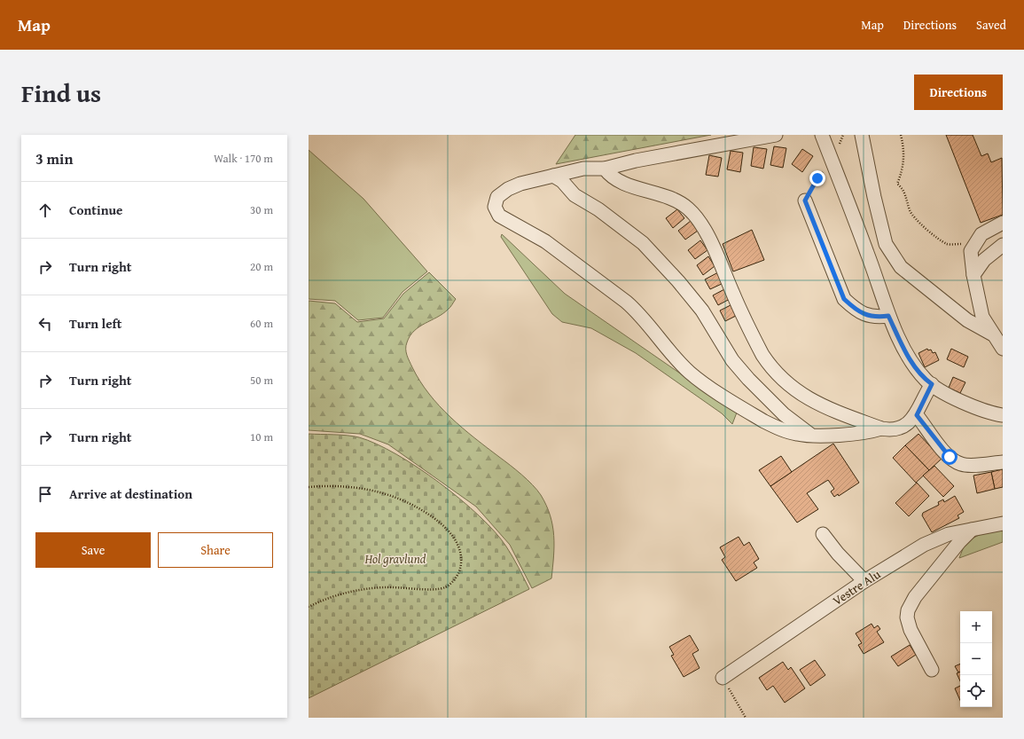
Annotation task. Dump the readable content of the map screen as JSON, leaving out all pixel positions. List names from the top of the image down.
{
  "streets": {
    "street": ["Vestre Alu"]
  },
  "parks": ["Hol gravlund"],
  "page": {
    "header": "Map",
    "nav": ["Map", "Directions", "Saved"],
    "title": "Find us",
    "buttons": [
      "Directions",
      ["Save", "Share"]
    ],
    "heading": ["3 min", "Walk · 170 m"],
    "list": [
      ["Continue", "30 m"],
      ["Turn right", "20 m"],
      ["Turn left", "60 m"],
      ["Turn right", "50 m"],
      ["Turn right", "10 m"],
      "Arrive at destination"
    ],
    "map_buttons": ["+", "−"]
  }
}
